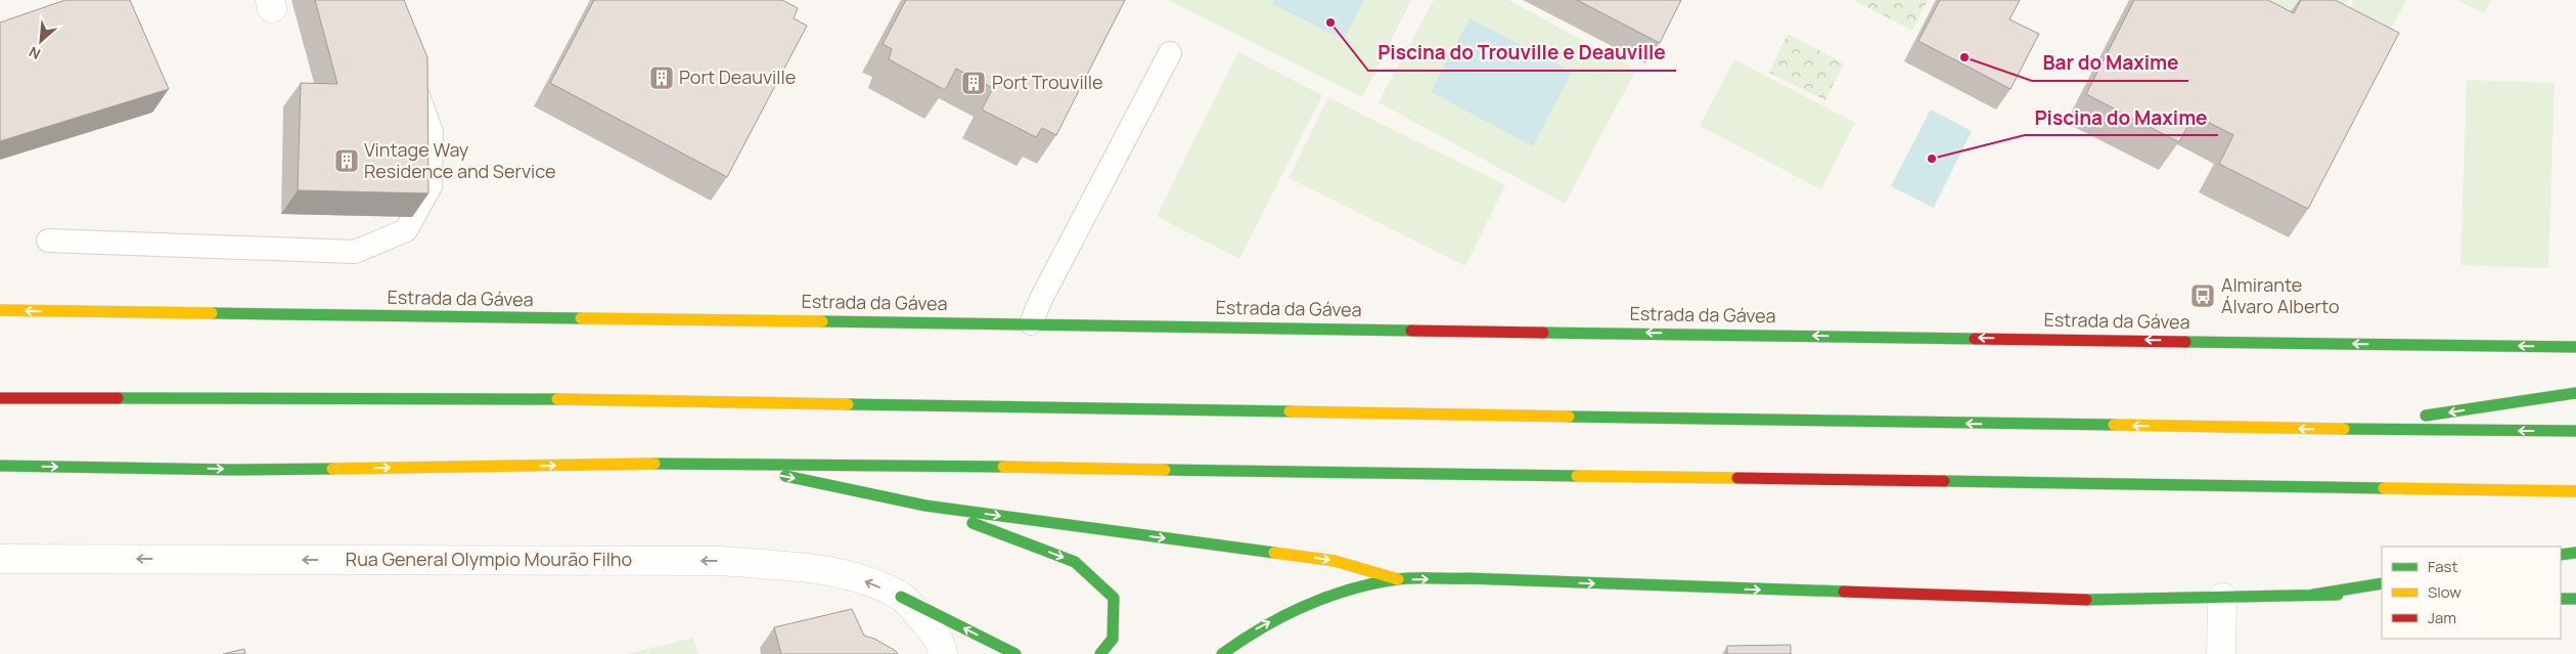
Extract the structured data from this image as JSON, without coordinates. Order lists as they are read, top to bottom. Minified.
{"streets":{"main road":["Estrada da Gávea"],"street":["Rua General Olympio Mourão Filho"]},"one_way":["Rua General Olympio Mourão Filho"],"places":{"other":["Piscina do Trouville e Deauville","Bar do Maxime","Piscina do Maxime"],"building":["Port Deauville","Port Trouville","Vintage Way Residence and Service"],"bus stop":["Almirante Álvaro Alberto"]},"legend":["Fast","Slow","Jam"],"north":"bottom left"}
